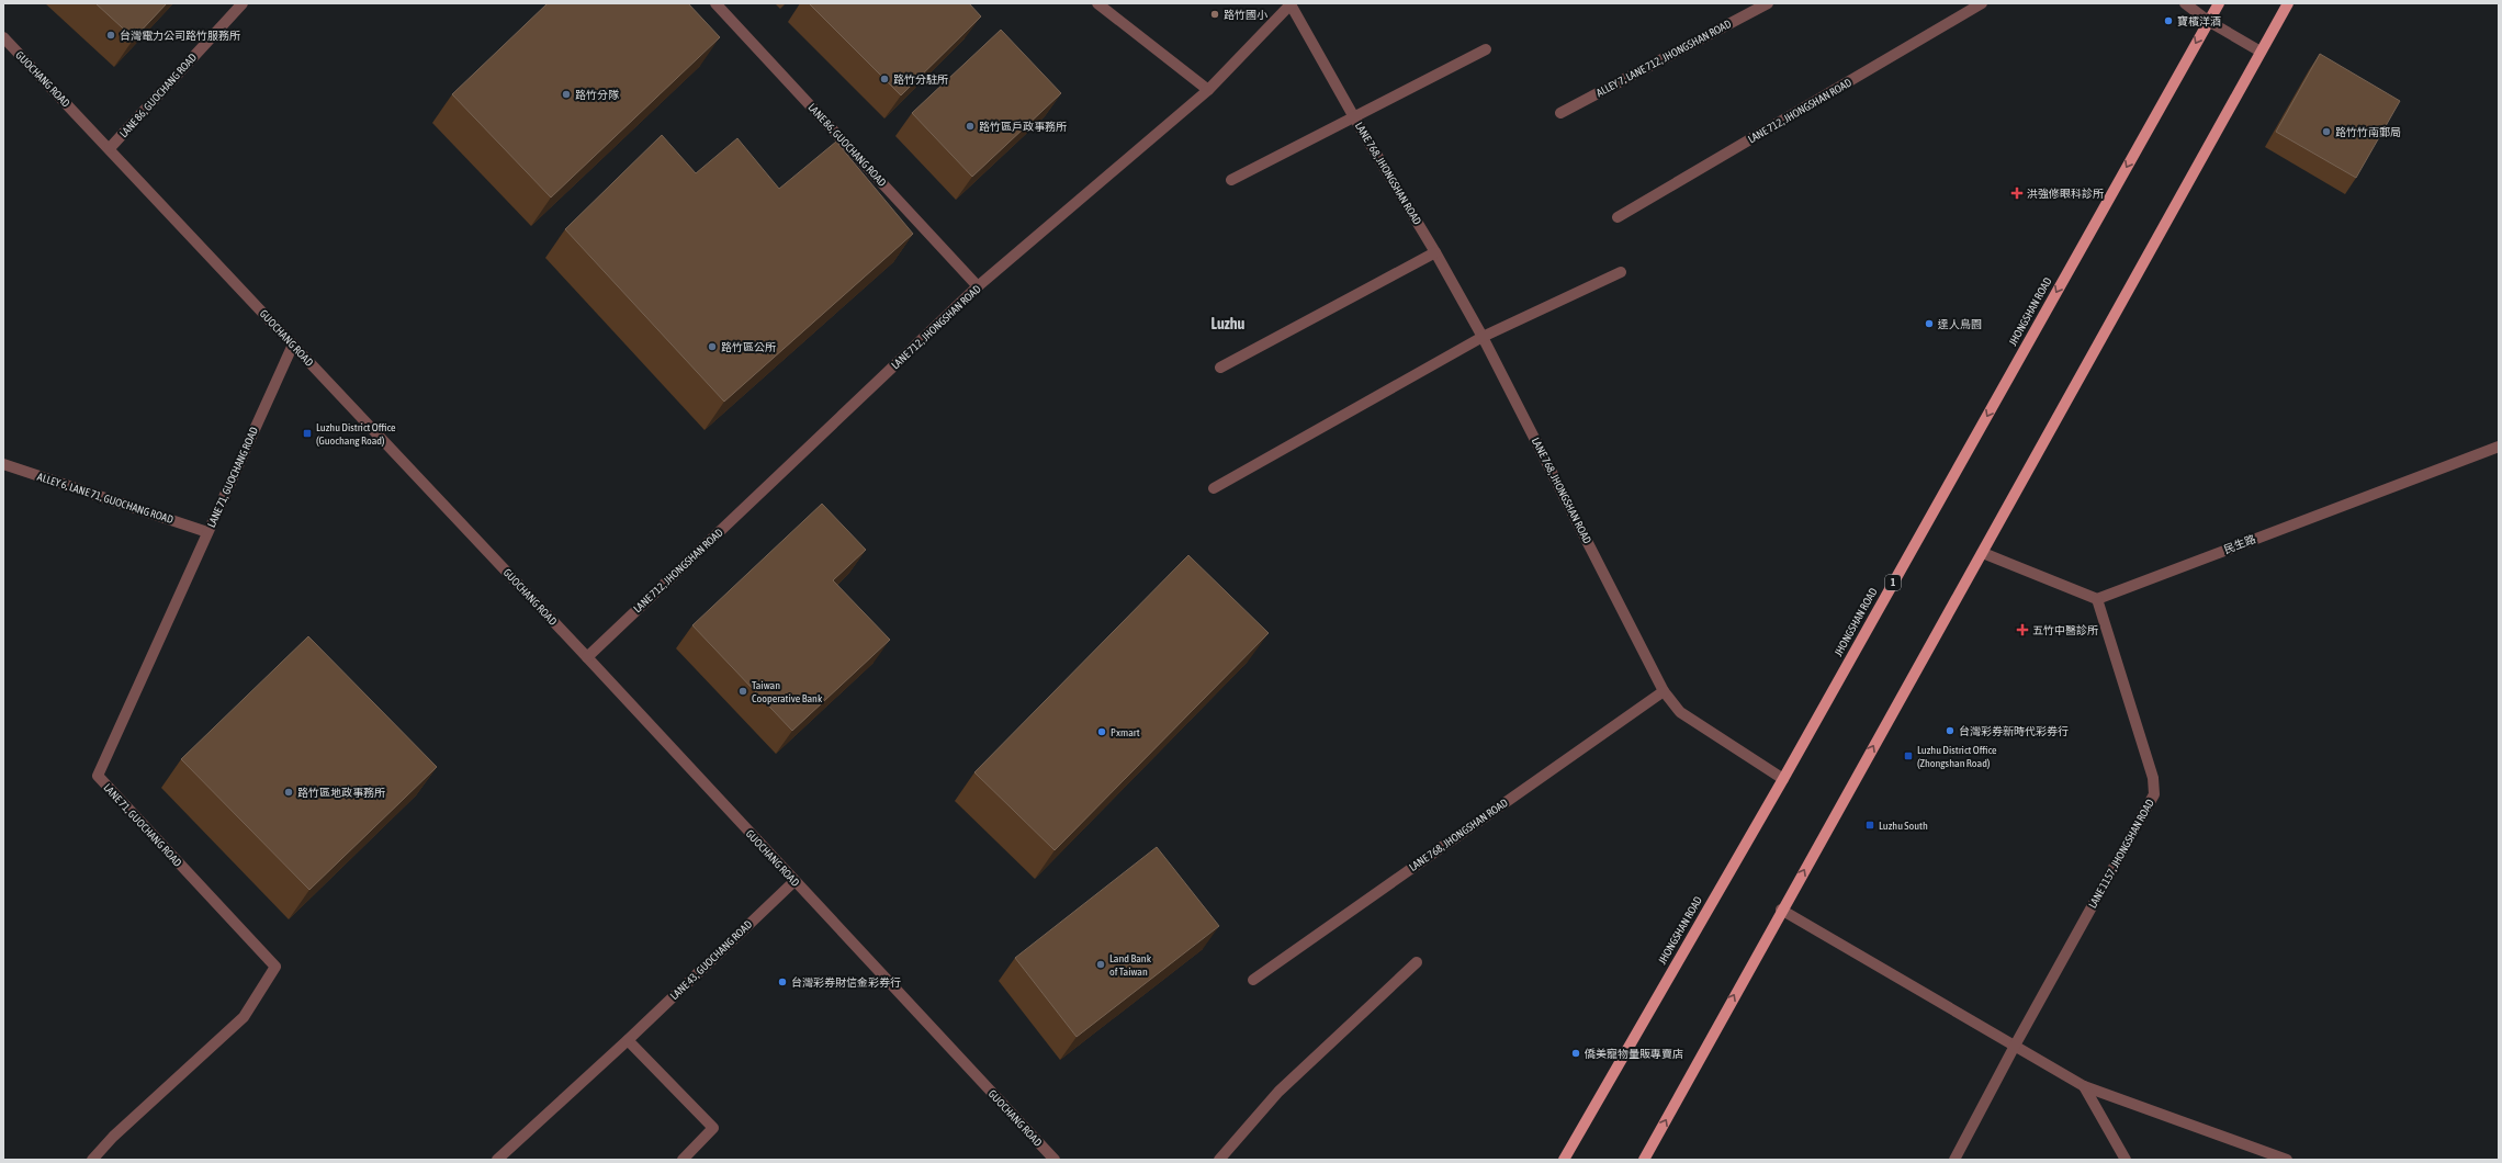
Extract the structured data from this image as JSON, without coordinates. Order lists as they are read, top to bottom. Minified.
{"streets":{"main road":["JHONGSHAN ROAD","1"],"street":["ALLEY 7, LANE 712, JHONGSHAN ROAD","GUOCHANG ROAD","LANE 86, GUOCHANG ROAD","LANE 712, JHONGSHAN ROAD","LANE 768, JHONGSHAN ROAD","LANE 71, GUOCHANG ROAD","ALLEY 6, LANE 71, GUOCHANG ROAD","民生路","LANE 1157, JHONGSHAN ROAD","LANE 43, GUOCHANG ROAD"]},"crossings":[["GUOCHANG ROAD","LANE 86, GUOCHANG ROAD"],["GUOCHANG ROAD","LANE 712, JHONGSHAN ROAD"],["GUOCHANG ROAD","LANE 71, GUOCHANG ROAD"],["GUOCHANG ROAD","LANE 43, GUOCHANG ROAD"],["LANE 86, GUOCHANG ROAD","LANE 712, JHONGSHAN ROAD"],["LANE 712, JHONGSHAN ROAD","LANE 768, JHONGSHAN ROAD"],["LANE 768, JHONGSHAN ROAD","JHONGSHAN ROAD"],["LANE 71, GUOCHANG ROAD","ALLEY 6, LANE 71, GUOCHANG ROAD"],["民生路","LANE 1157, JHONGSHAN ROAD"]],"districts":["Luzhu"],"places":{"other":["路竹國小","寶檳洋酒","台灣電力公司路竹服務所","路竹分駐所","路竹分隊","路竹區戶政事務所","路竹竹南郵局","達人鳥園","路竹區公所","Taiwan Cooperative Bank","台灣彩券新時代彩券行","Pxmart","路竹區地政事務所","Land Bank of Taiwan","台灣彩券財信金彩券行","僑美寵物量販專賣店"],"health":["洪強修眼科診所","五竹中醫診所"],"transit":["Luzhu District Office (Guochang Road)","Luzhu District Office (Zhongshan Road)","Luzhu South"]}}
